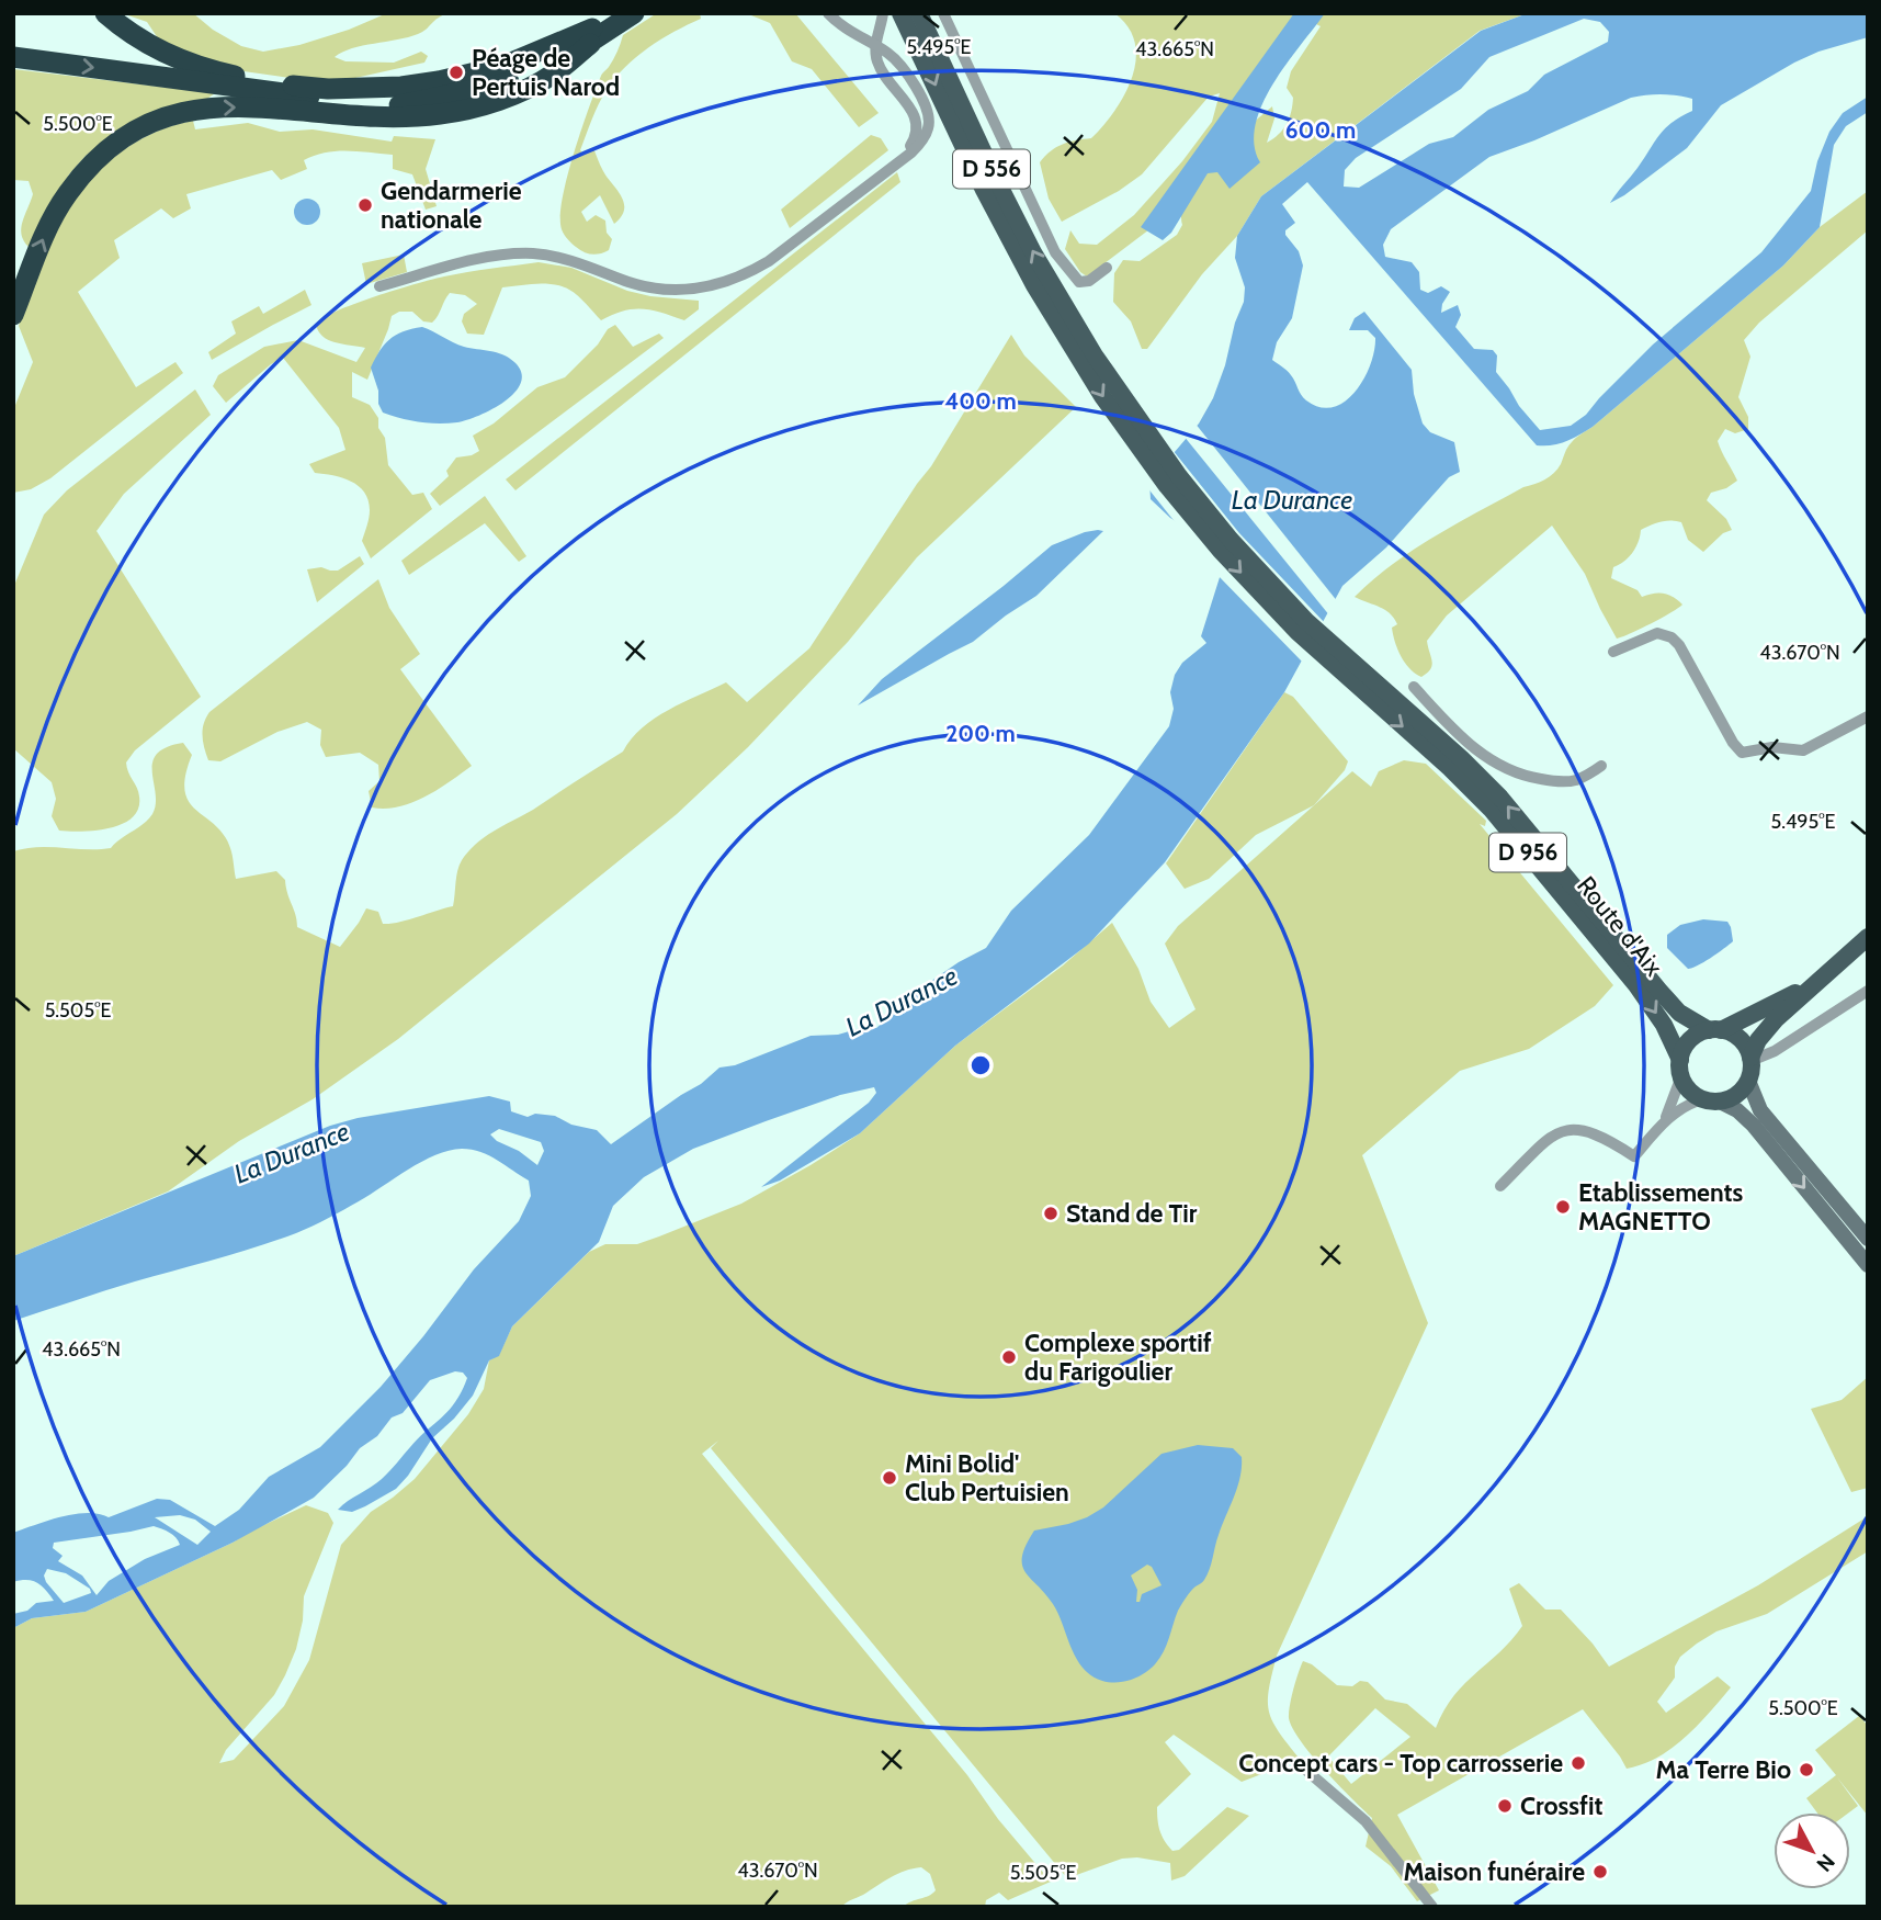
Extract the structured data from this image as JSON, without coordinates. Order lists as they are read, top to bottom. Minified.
{"streets":{"main road":["D 556","D 956","Route d'Aix"]},"crossings":[["D 556","D 956"],["D 956","Route d'Aix"]],"water":["La Durance"],"places":["Péage de Pertuis Narod","Gendarmerie nationale","Etablissements MAGNETTO","Stand de Tir","Complexe sportif du Farigoulier","Mini Bolid' Club Pertuisien","Concept cars - Top carrosserie","Ma Terre Bio","Crossfit","Maison funéraire"],"north":"bottom right","coordinates":["5.495°E","43.665°N","5.500°E","43.670°N","5.505°E"],"rings":["600 m","400 m","200 m"]}
